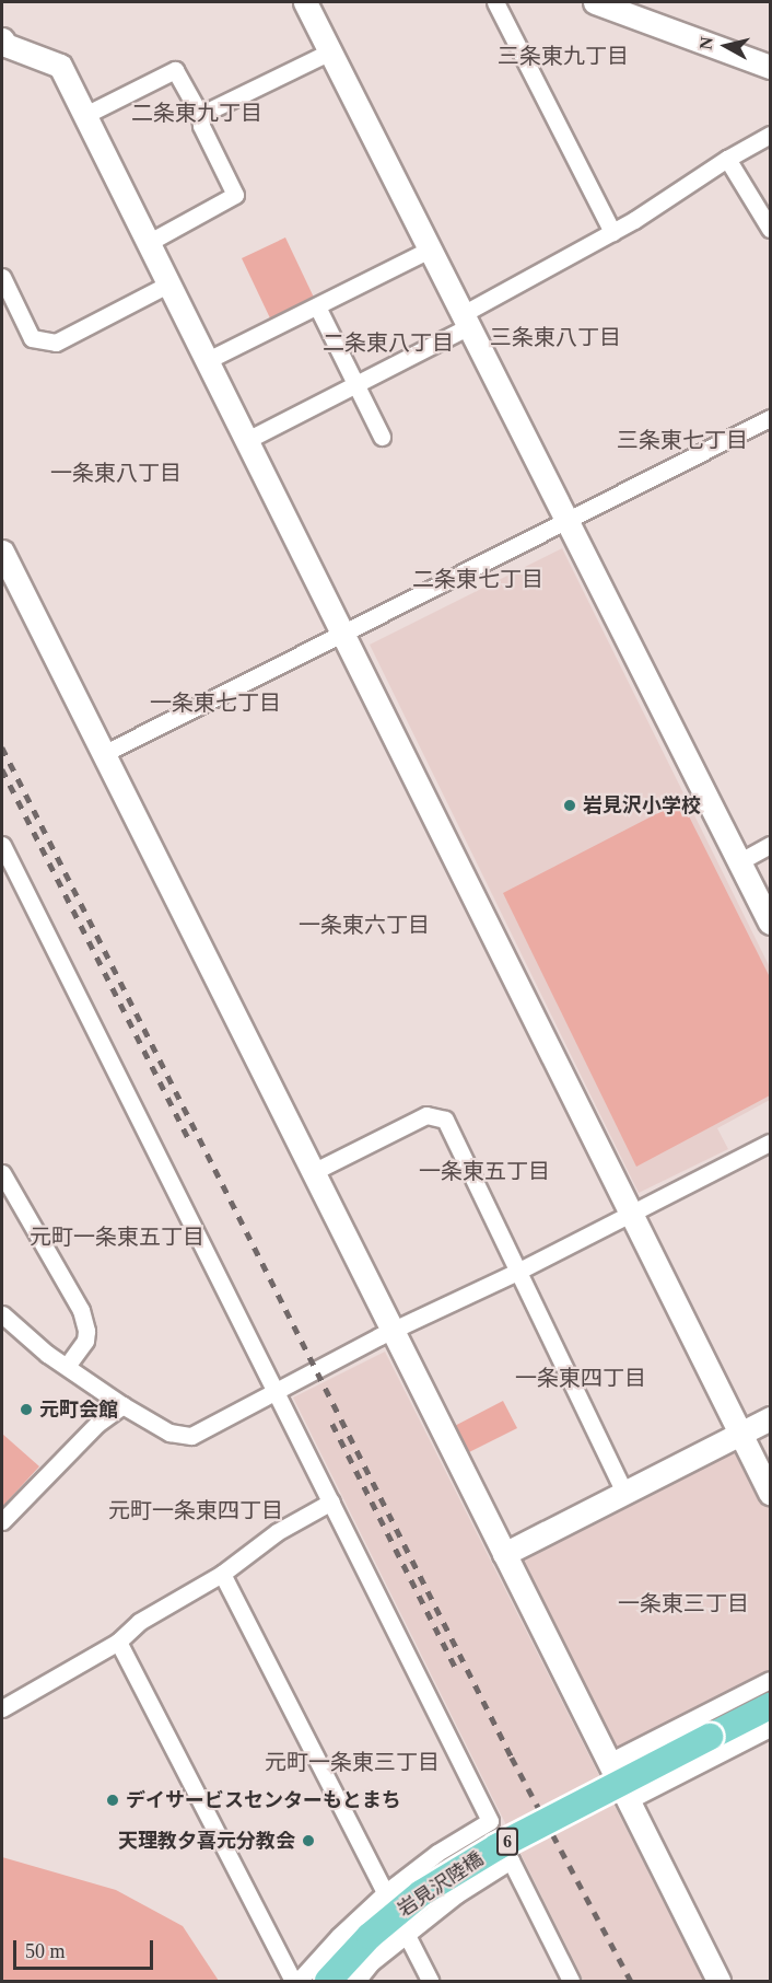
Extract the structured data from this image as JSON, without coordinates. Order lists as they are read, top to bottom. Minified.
{"streets":{"main road":["6","岩見沢陸橋"]},"districts":["三条東九丁目","二条東九丁目","三条東八丁目","二条東八丁目","三条東七丁目","一条東八丁目","二条東七丁目","一条東七丁目","一条東六丁目","一条東五丁目","元町一条東五丁目","一条東四丁目","元町一条東四丁目","一条東三丁目","元町一条東三丁目"],"places":["岩見沢小学校","元町会館","デイサービスセンターもとまち","天理教夕喜元分教会"],"scale_bar":"50 m","north":"left"}
